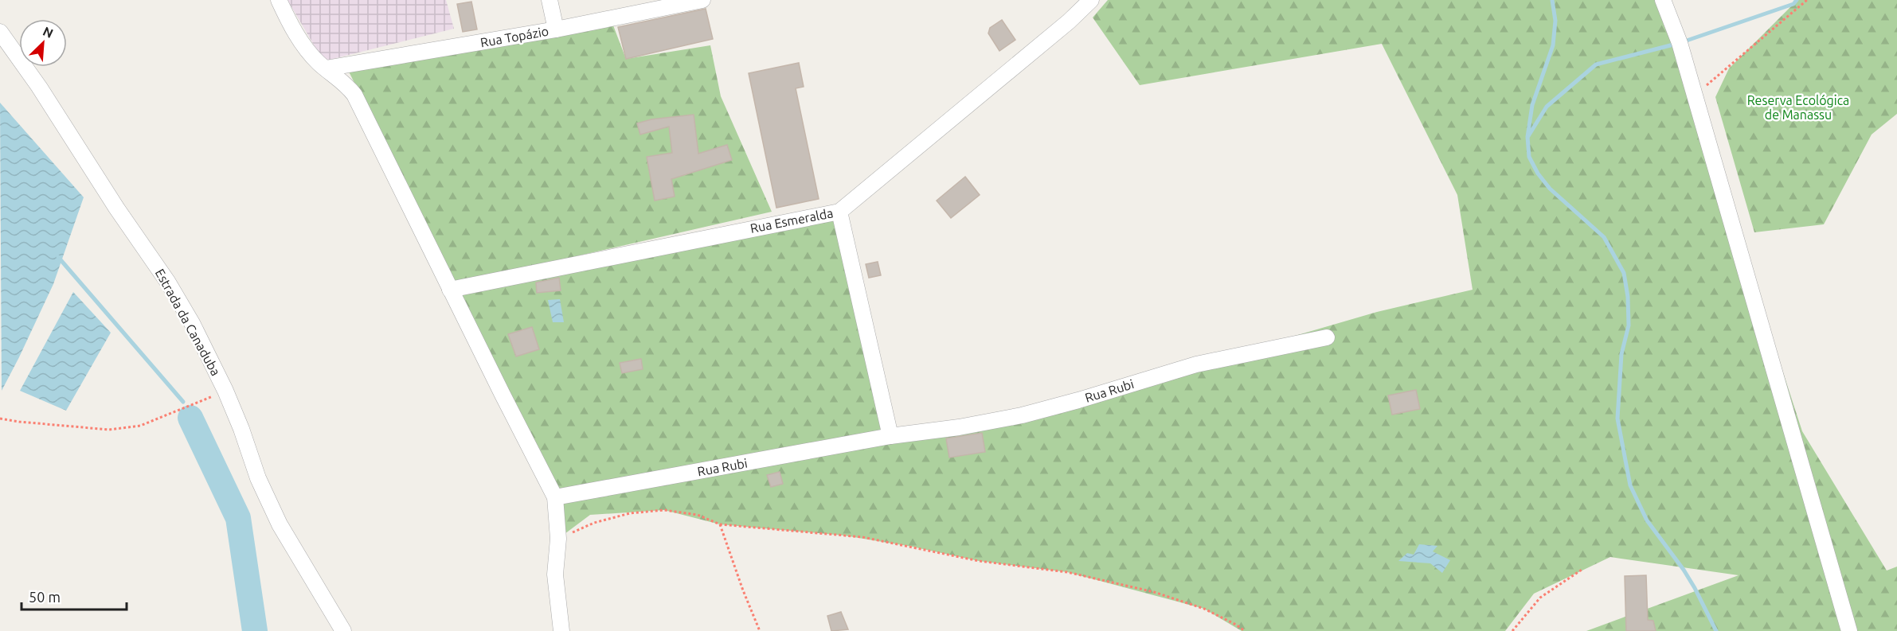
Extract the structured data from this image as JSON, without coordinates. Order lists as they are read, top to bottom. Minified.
{"streets":{"street":["Rua Topázio","Rua Esmeralda","Estrada da Canaduba","Rua Rubi"]},"parks":["Reserva Ecológica de Manassu"],"scale_bar":"50 m","north":"top right"}
